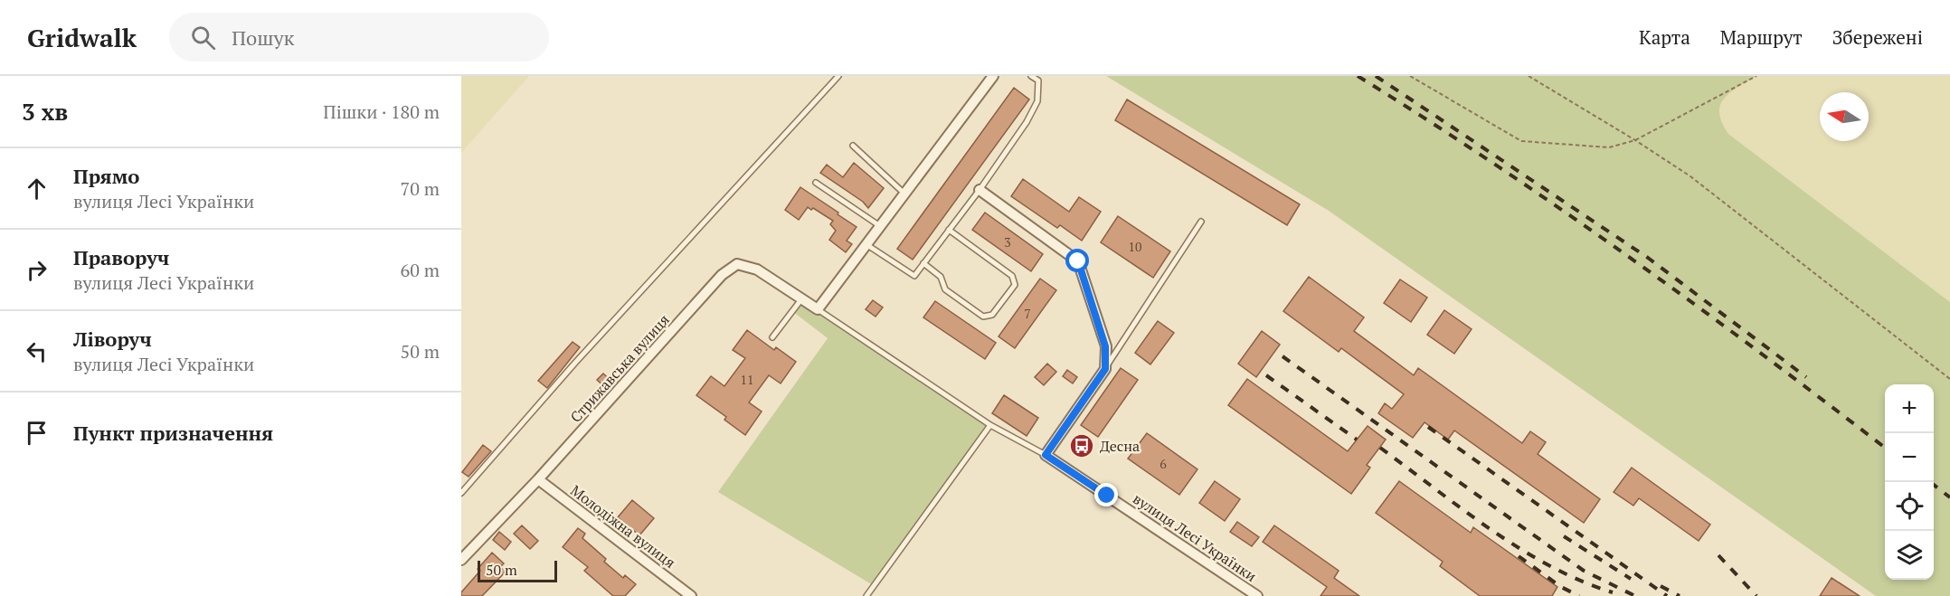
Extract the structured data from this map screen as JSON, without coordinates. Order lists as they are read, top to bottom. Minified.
{"streets":{"street":["Стрижавська вулиця","Молодіжна вулиця","вулиця Лесі Українки"]},"crossings":[["Стрижавська вулиця","Молодіжна вулиця"]],"places":{"bus stop":["Десна"]},"house_numbers":["3","10","7","11","6"],"scale_bar":"50 m","north":"left","page":{"header":"Gridwalk","search":"Пошук","nav":["Карта","Маршрут","Збережені"],"heading":["3 хв","Пішки · 180 m"],"list":[["Прямо","вулиця Лесі Українки","70 m"],["Праворуч","вулиця Лесі Українки","60 m"],["Ліворуч","вулиця Лесі Українки","50 m"],"Пункт призначення"],"map_buttons":["+","−"],"scale":"50 m"}}
